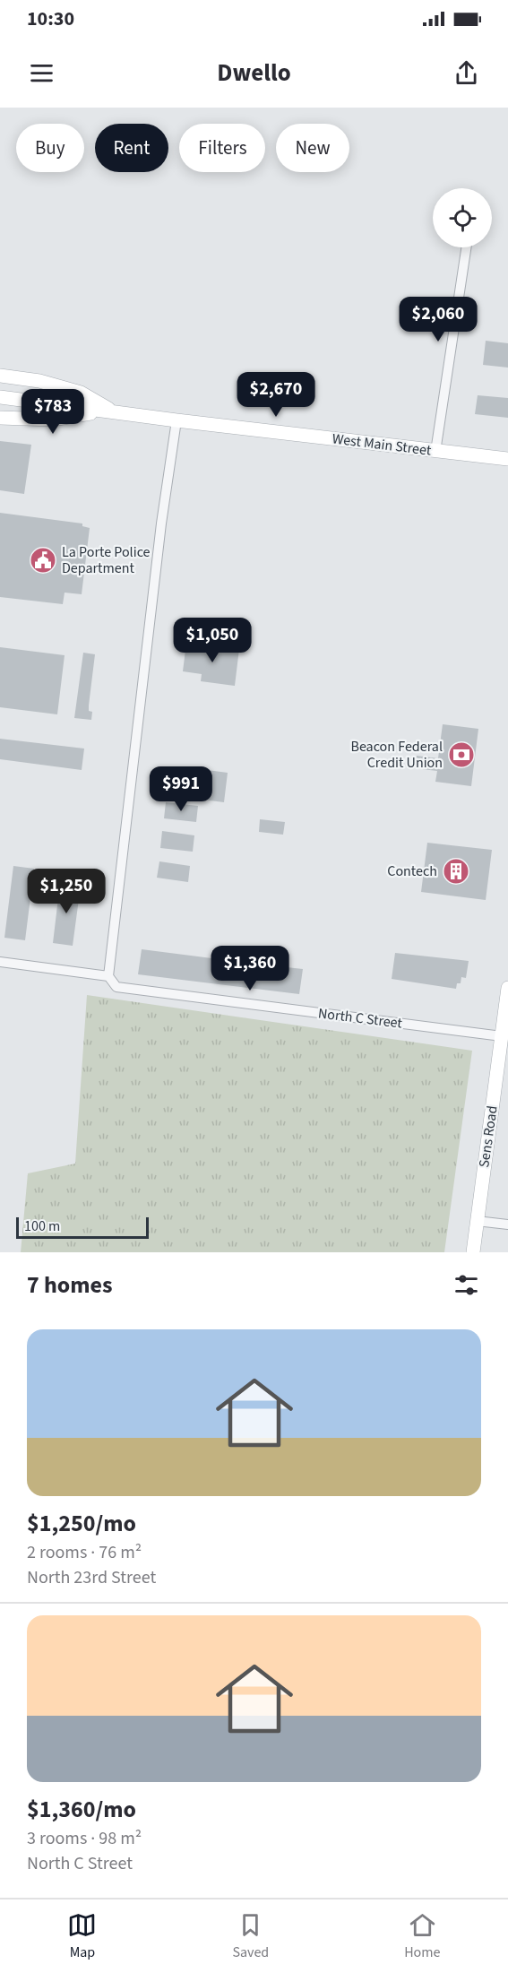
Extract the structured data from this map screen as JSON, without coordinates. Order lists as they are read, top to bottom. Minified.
{"streets":{"main road":["West Main Street","Sens Road"],"street":["North C Street"]},"crossings":[["North C Street","Sens Road"]],"places":{"public building":["La Porte Police Department"],"bank":["Beacon Federal Credit Union"],"building":["Contech"]},"scale_bar":"100 m","page":{"status":"10:30","header":"Dwello","chip":["Buy","Rent","Filters","New"],"price":["$2,060","$2,670","$783","$1,050","$991","$1,250","$1,360"],"scale":"100 m","heading":"7 homes","list":[{"name":"$1,250/mo","note":"2 rooms · 76 m² · North 23rd Street"},{"name":"$1,360/mo","note":"3 rooms · 98 m² · North C Street"}],"tabs":["Map","Saved","Home"]}}
